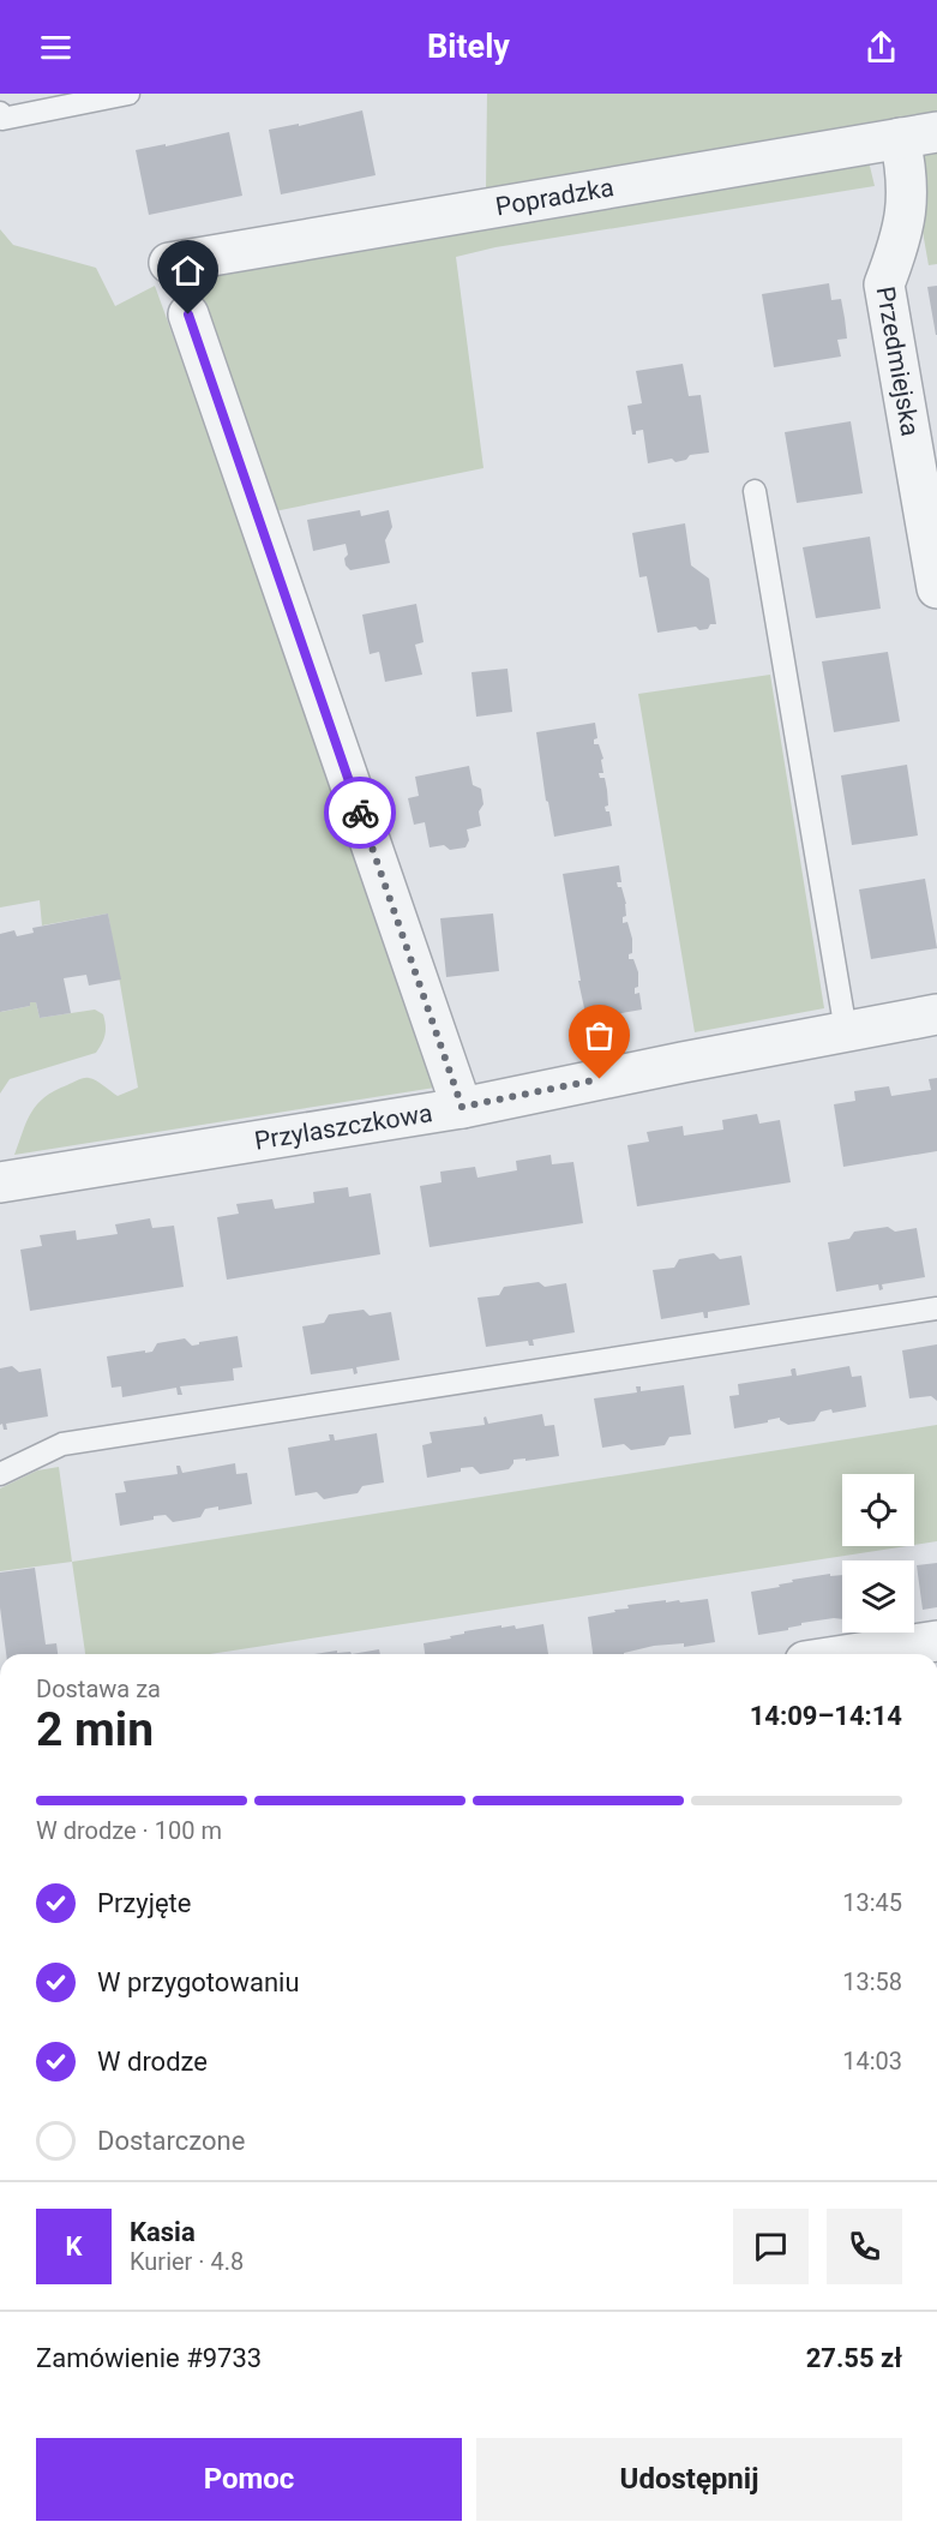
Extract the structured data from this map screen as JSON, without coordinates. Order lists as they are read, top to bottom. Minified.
{"streets":{"street":["Popradzka","Przedmiejska","Przylaszczkowa"]},"crossings":[["Popradzka","Przedmiejska"]],"page":{"header":"Bitely","heading":["2 min","Dostawa za","14:09–14:14"],"panel":["Kasia","Kurier · 4.8","Zamówienie #9733","27.55 zł"],"bar":"W drodze · 100 m","list":[["Przyjęte","13:45"],["W przygotowaniu","13:58"],["W drodze","14:03"],"Dostarczone"],"round":"K","buttons":["Pomoc","Udostępnij"]}}
